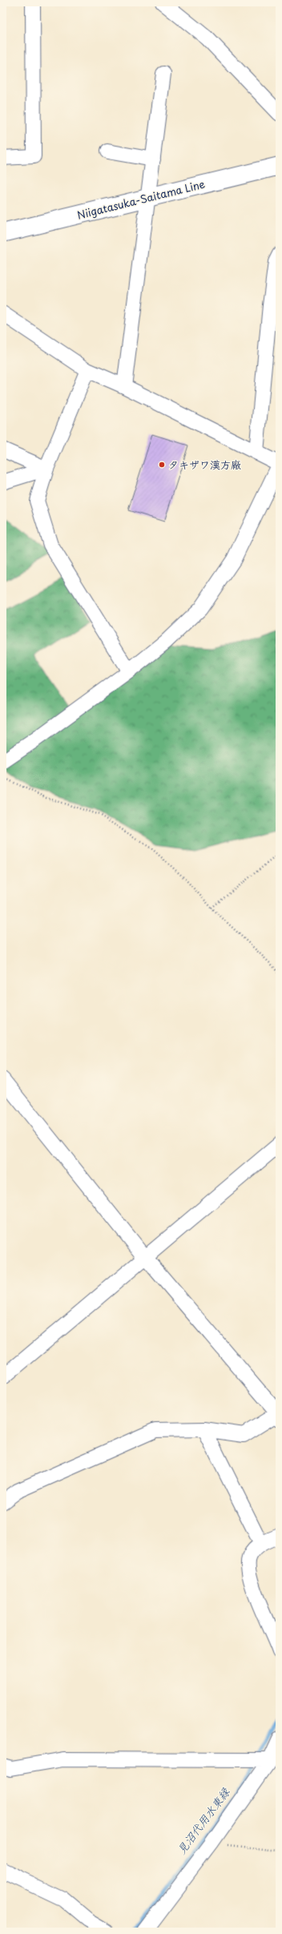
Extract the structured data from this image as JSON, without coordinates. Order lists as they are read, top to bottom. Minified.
{"streets":{"main road":["Niigatasuka-Saitama Line"]},"water":["見沼代用水東縁"],"places":["タキザワ漢方廠"]}
